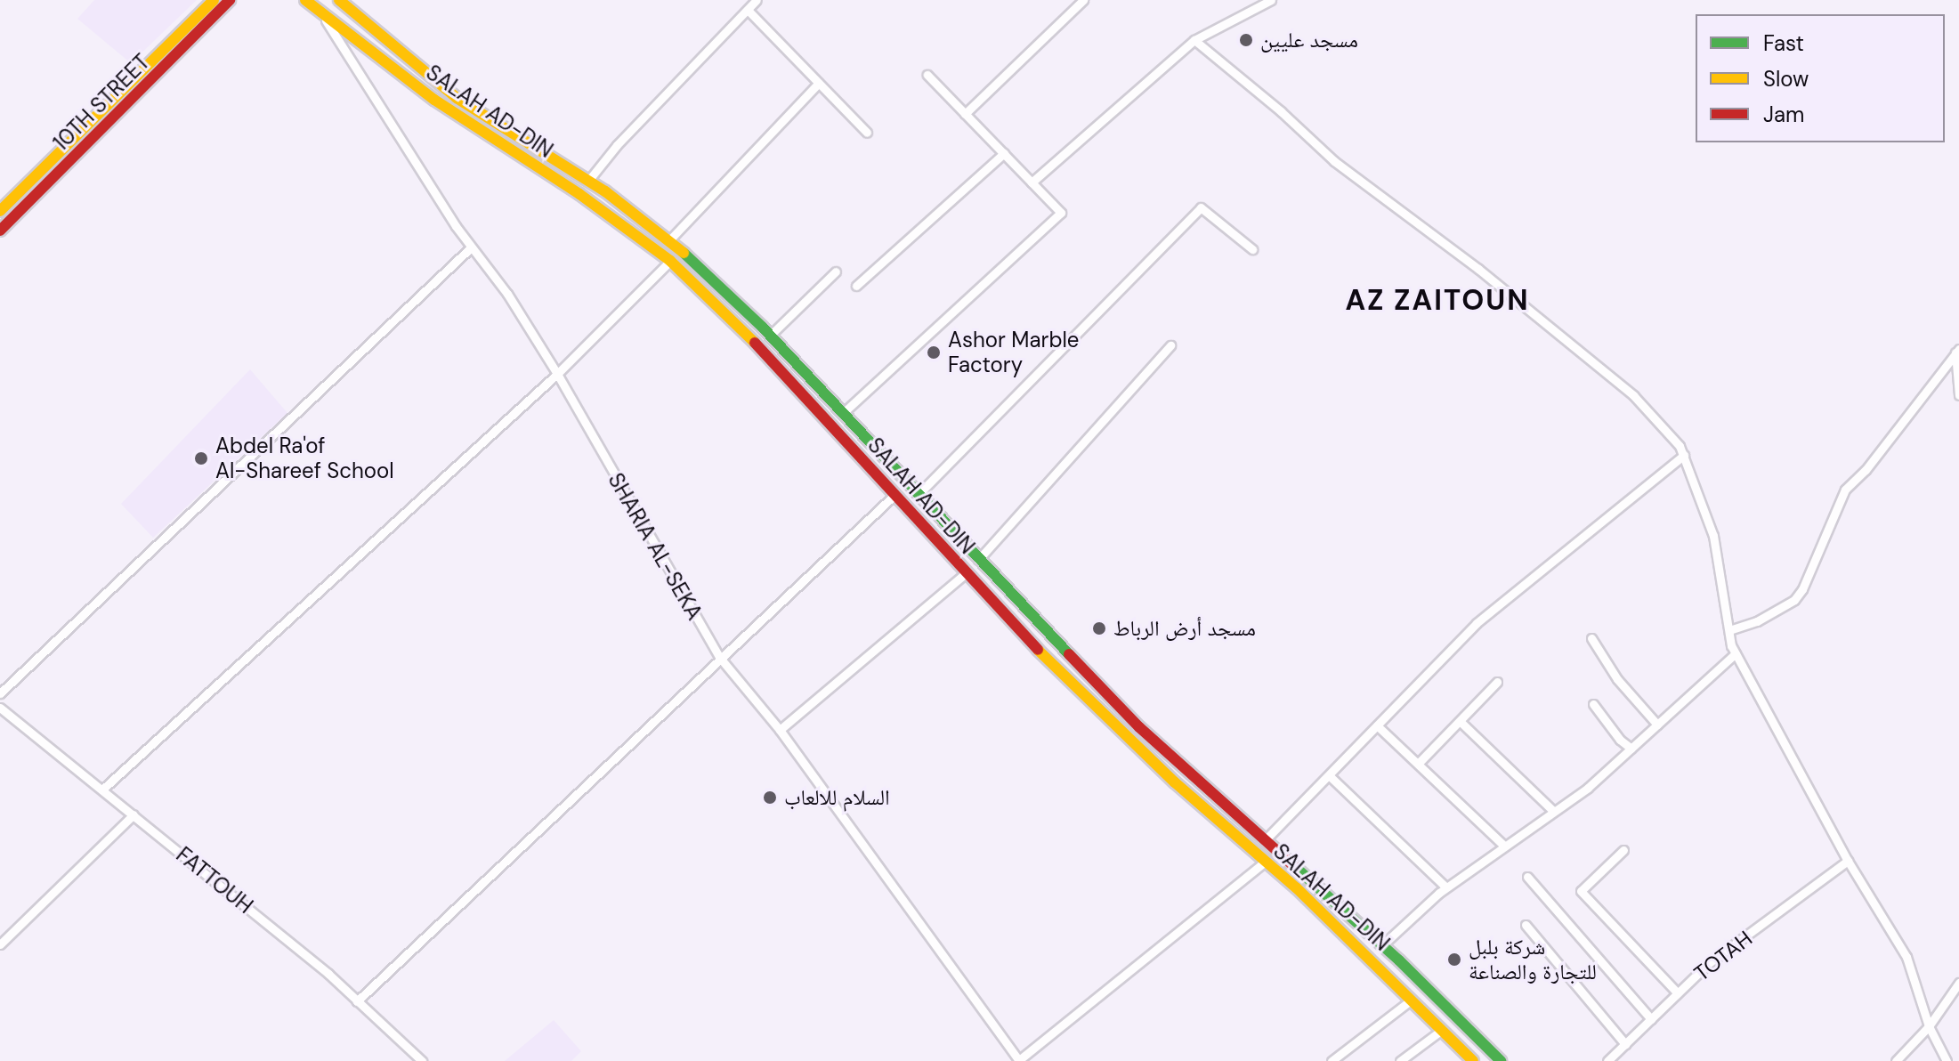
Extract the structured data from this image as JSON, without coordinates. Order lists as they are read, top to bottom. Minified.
{"streets":{"main road":["10TH STREET","SALAH AD-DIN"],"street":["SHARIA AL-SEKA","FATTOUH","TOTAH"]},"crossings":[["SALAH AD-DIN","SHARIA AL-SEKA"]],"districts":["AZ ZAITOUN"],"places":["مسجد عليين","Ashor Marble Factory","Abdel Ra'of Al-Shareef School","مسجد أرض الرباط","السلام للالعاب","شركة بلبل للتجارة والصناعة"],"legend":["Fast","Slow","Jam"]}
